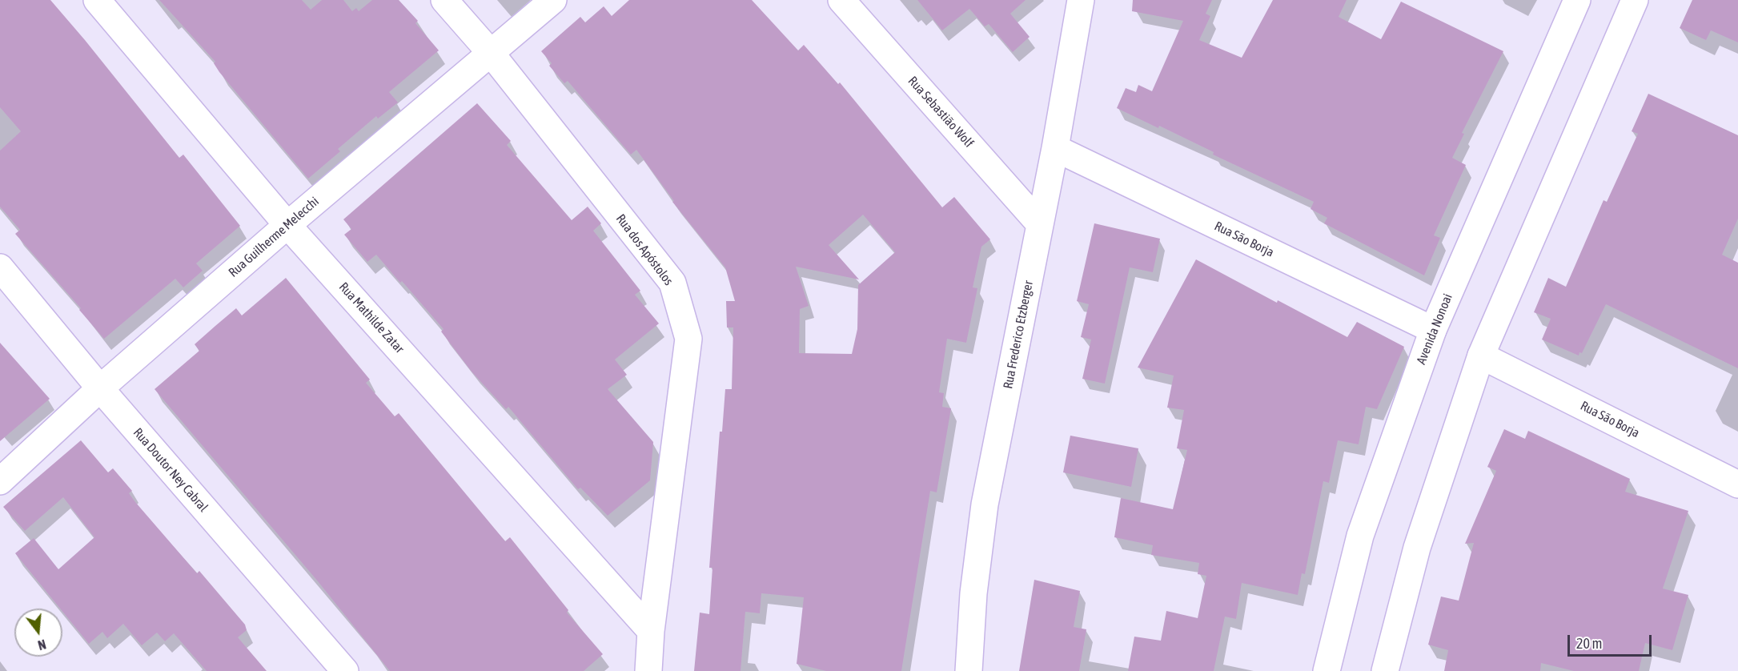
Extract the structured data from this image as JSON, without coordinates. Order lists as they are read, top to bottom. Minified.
{"streets":{"street":["Rua Sebastião Wolf","Rua Guilherme Melecchi","Rua São Borja","Rua dos Apóstolos","Rua Mathilde Zatar","Avenida Nonoai","Rua Frederico Etzberger","Rua Doutor Ney Cabral"]},"crossings":[["Rua Sebastião Wolf","Rua Frederico Etzberger"],["Rua Guilherme Melecchi","Rua dos Apóstolos"],["Rua Guilherme Melecchi","Rua Mathilde Zatar"],["Rua Guilherme Melecchi","Rua Doutor Ney Cabral"],["Rua São Borja","Avenida Nonoai"],["Rua São Borja","Rua Frederico Etzberger"],["Rua dos Apóstolos","Rua Mathilde Zatar"]],"scale_bar":"20 m","north":"bottom"}
